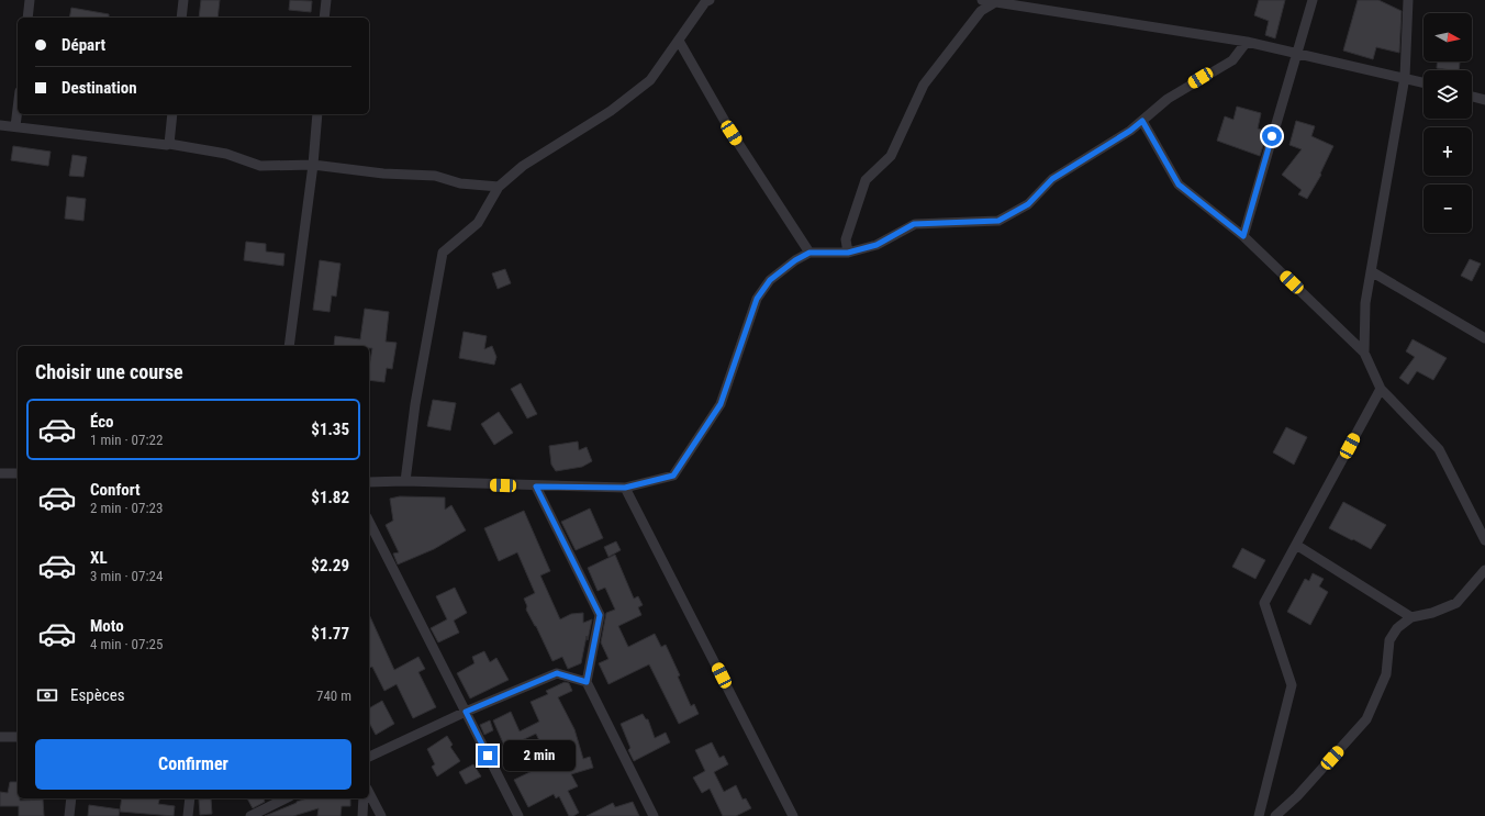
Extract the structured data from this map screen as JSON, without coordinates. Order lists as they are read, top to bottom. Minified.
{"north":"right","page":{"map_buttons":["+","−"],"banner":["Départ","Destination"],"heading":"Choisir une course","list":[{"name":"Éco","note":"1 min · 07:22","value":"$1.35"},{"name":"Confort","note":"2 min · 07:23","value":"$1.82"},{"name":"XL","note":"3 min · 07:24","value":"$2.29"},{"name":"Moto","note":"4 min · 07:25","value":"$1.77"}],"pay":["Espèces","740 m"],"buttons":"Confirmer","bubble":"2 min"}}
